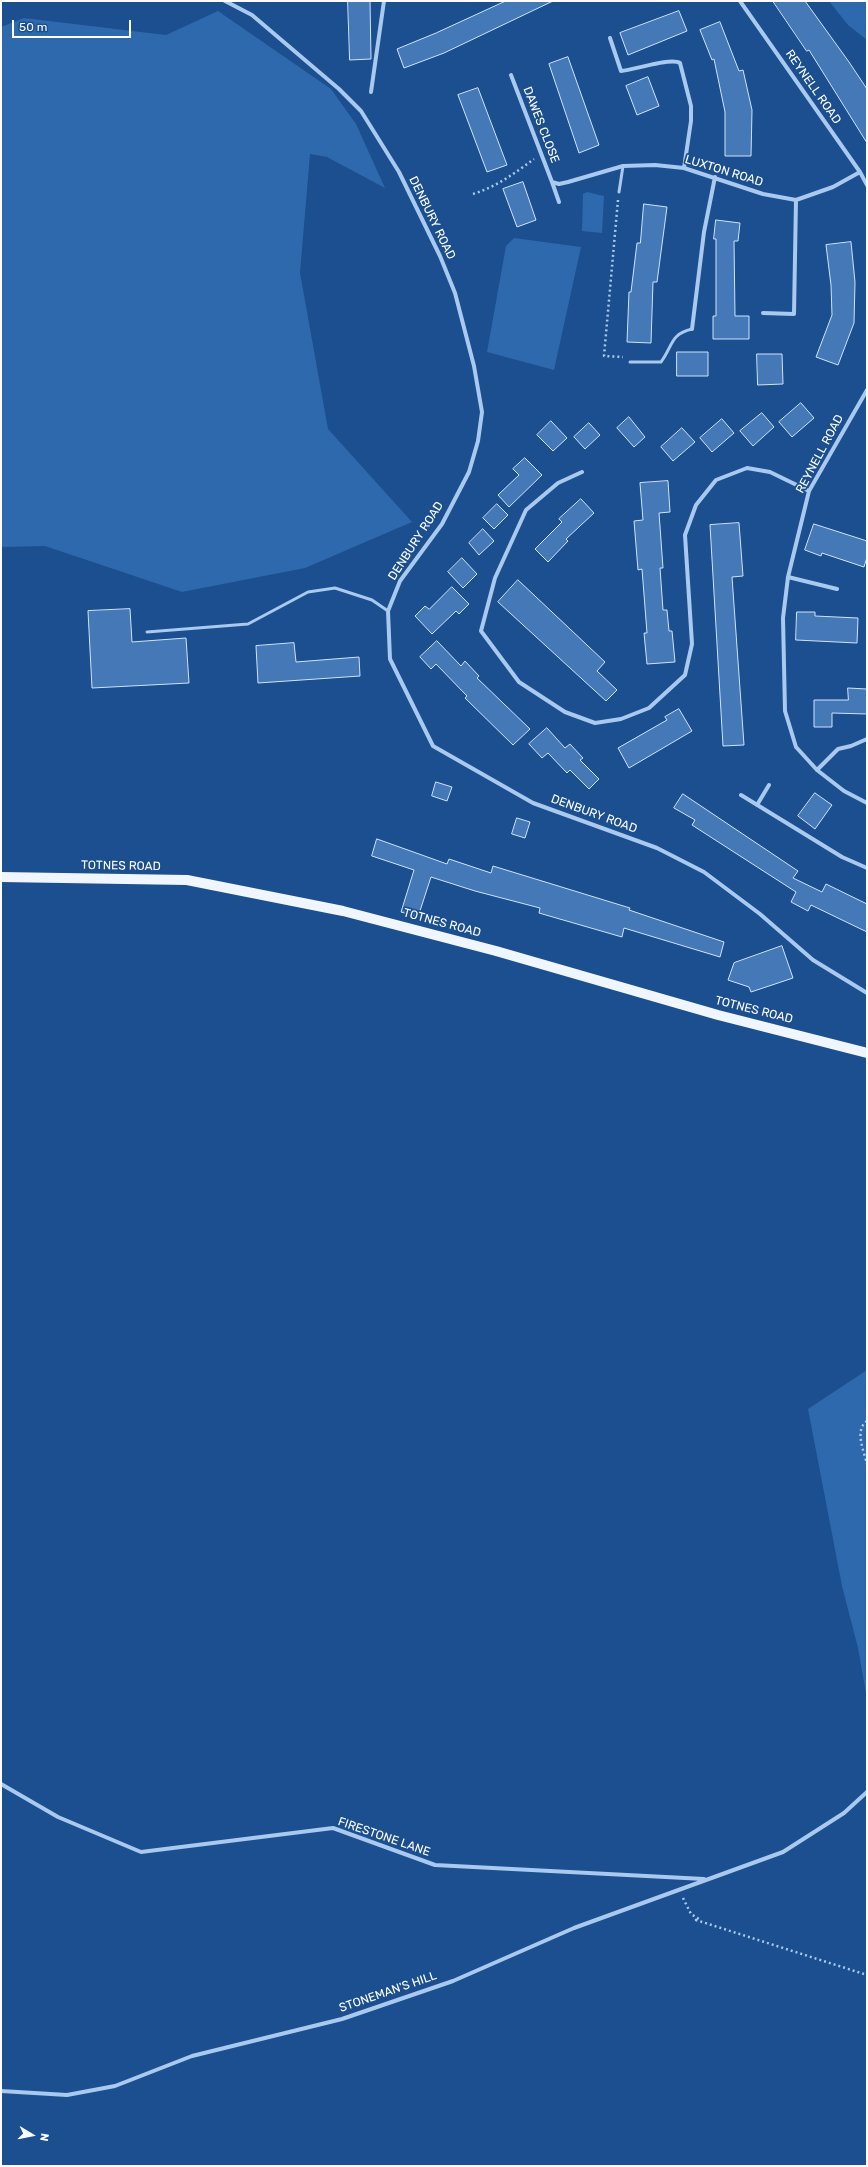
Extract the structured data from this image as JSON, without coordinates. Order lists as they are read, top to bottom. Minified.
{"streets":{"main road":["TOTNES ROAD"],"street":["REYNELL ROAD","DAWES CLOSE","LUXTON ROAD","DENBURY ROAD","FIRESTONE LANE","STONEMAN'S HILL"]},"crossings":[["REYNELL ROAD","LUXTON ROAD"],["DAWES CLOSE","LUXTON ROAD"],["FIRESTONE LANE","STONEMAN'S HILL"]],"scale_bar":"50 m","north":"right"}
